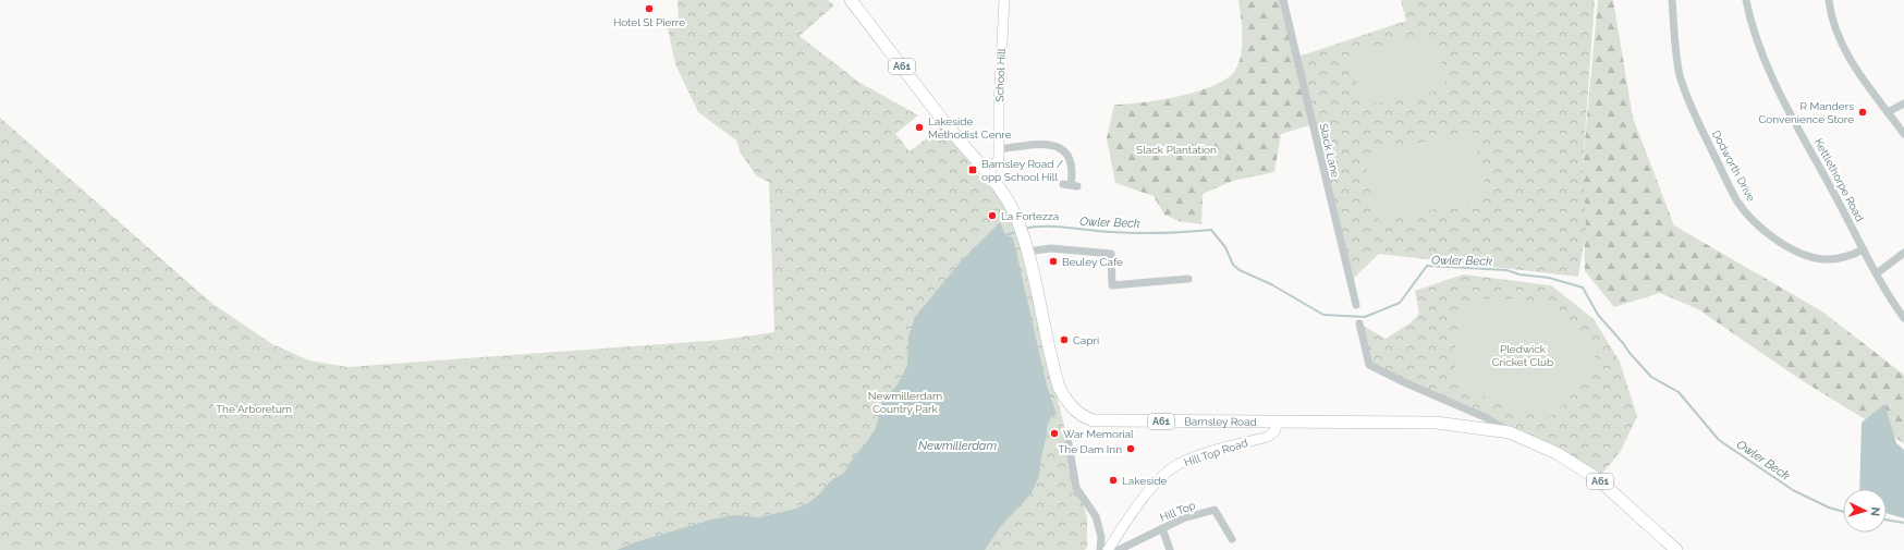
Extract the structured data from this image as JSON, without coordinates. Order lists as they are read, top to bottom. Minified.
{"streets":{"main road":["A61","Barnsley Road"],"street":["School Hill","Slack Lane","Dodworth Drive","Kettlethorpe Road","Hill Top Road","Hill Top"]},"crossings":[["School Hill","Barnsley Road"],["Dodworth Drive","Kettlethorpe Road"],["Barnsley Road","Hill Top Road"]],"water":["Owler Beck","Newmillerdam"],"parks":["Slack Plantation","Pledwick Cricket Club","Newmillerdam Country Park","The Arboretum"],"places":{"other":["Hotel St Pierre","R Manders Convenience Store","Lakeside Methodist Cenre","La Fortezza","Beuley Cafe","Capri","War Memorial","The Dam Inn","Lakeside"],"transit":["Barnsley Road / opp School Hill"]},"north":"right"}
